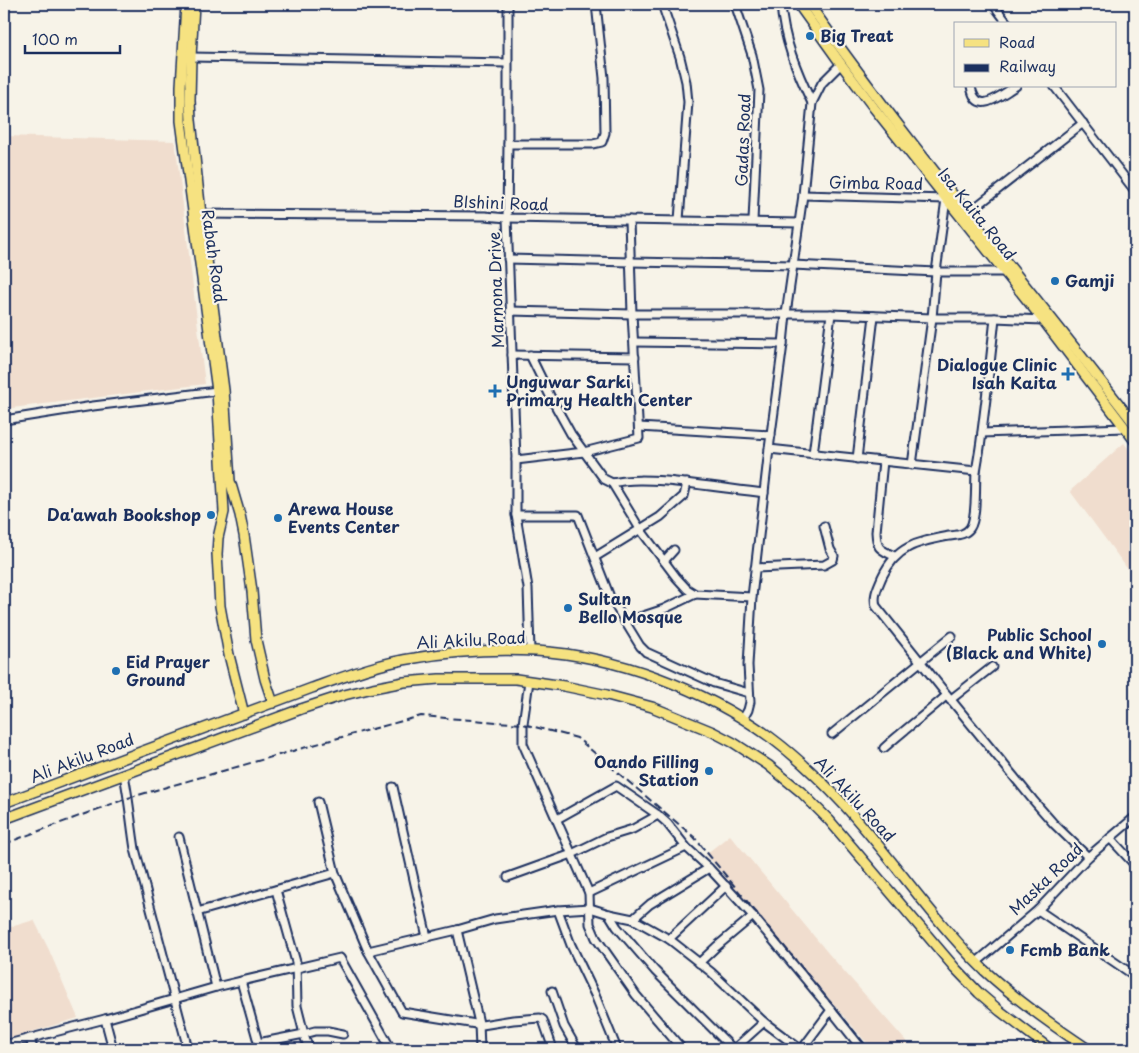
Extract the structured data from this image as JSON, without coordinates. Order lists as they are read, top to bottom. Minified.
{"streets":{"main road":["Isa Kaita Road","Rabah Road","Ali Akilu Road"],"street":["Gadas Road","Gimba Road","BIshini Road","Marnona Drive","Maska Road"]},"crossings":[["Gadas Road","BIshini Road"],["Gimba Road","Isa Kaita Road"],["BIshini Road","Rabah Road"],["BIshini Road","Marnona Drive"],["Rabah Road","Ali Akilu Road"],["Marnona Drive","Ali Akilu Road"],["Ali Akilu Road","Maska Road"]],"places":{"other":["Big Treat","Gamji","Da'awah Bookshop","Arewa House Events Center","Sultan Bello Mosque","Public School (Black and White)","Eid Prayer Ground","Oando Filling Station","Fcmb Bank"],"health":["Dialogue Clinic Isah Kaita","Unguwar Sarki Primary Health Center"]},"legend":["Road","Railway"],"scale_bar":"100 m"}
